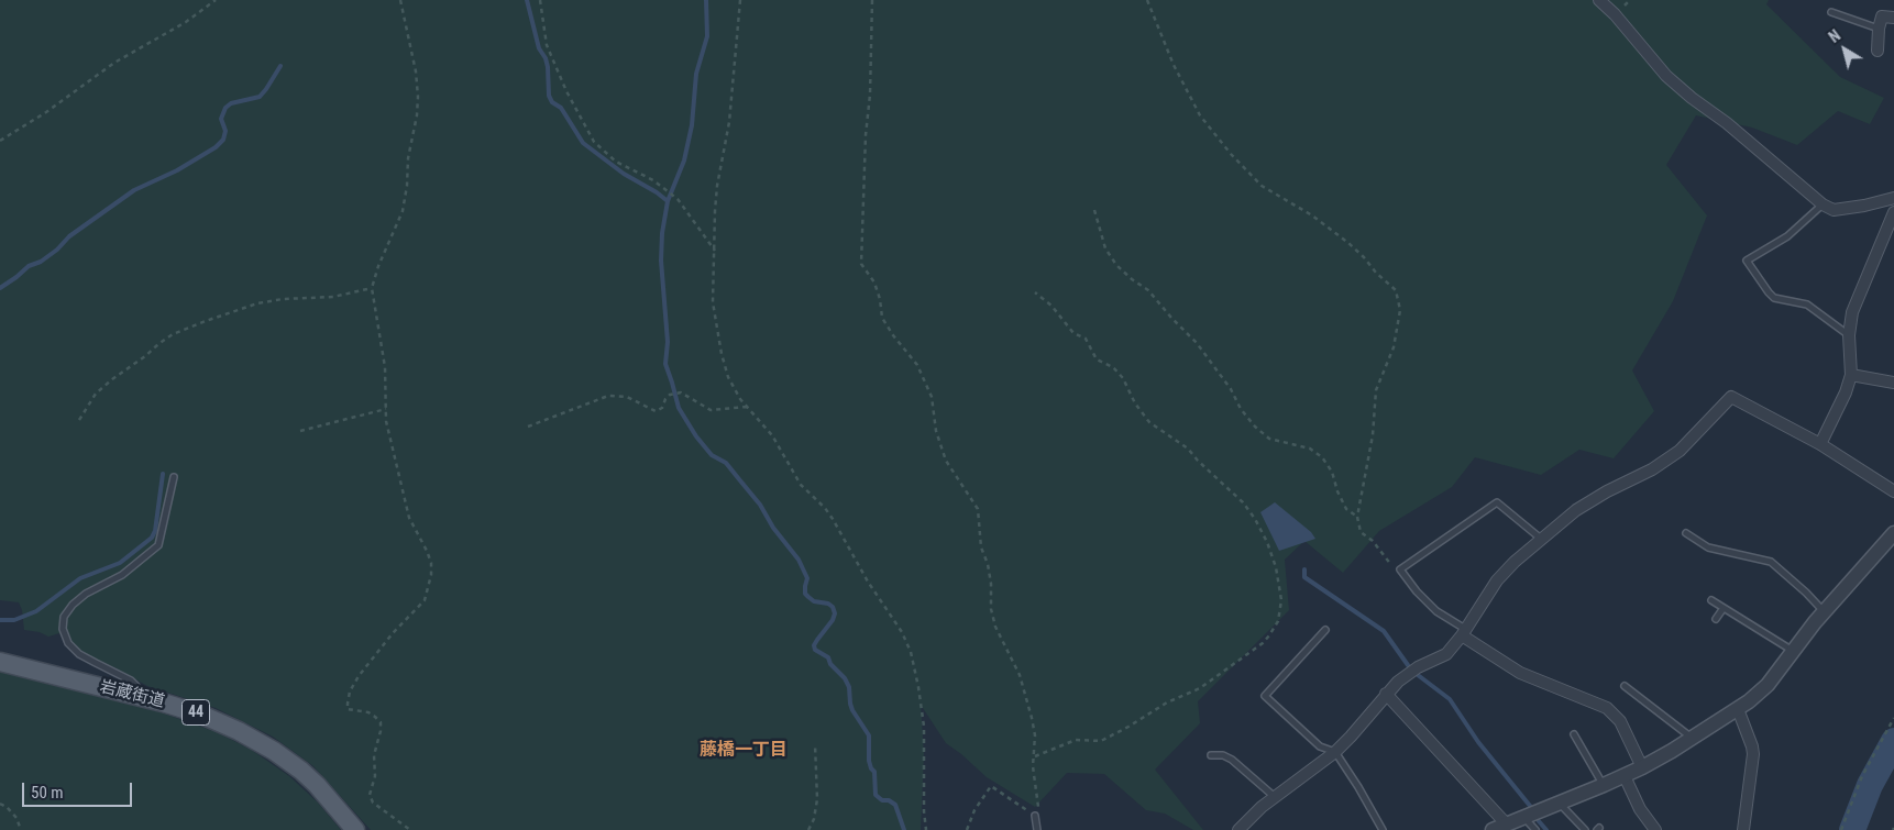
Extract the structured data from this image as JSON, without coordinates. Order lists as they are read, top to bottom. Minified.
{"streets":{"main road":["岩蔵街道","44"]},"districts":["藤橋一丁目"],"scale_bar":"50 m","north":"top left"}
